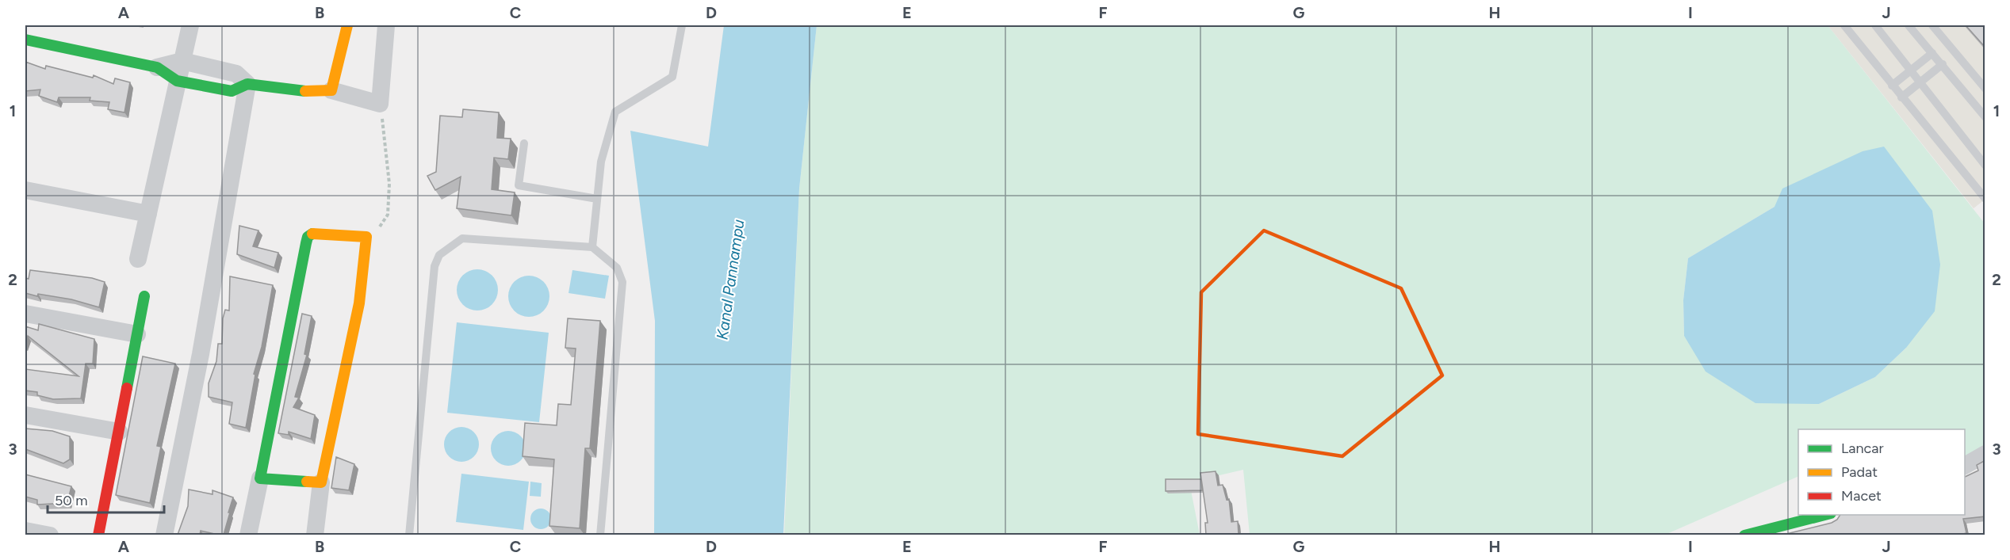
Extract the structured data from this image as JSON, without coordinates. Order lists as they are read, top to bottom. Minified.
{"water":["Kanal Pannampu"],"legend":["Lancar","Padat","Macet"],"scale_bar":"50 m","grid":{"columns":["A","B","C","D","E","F","G","H","I","J"],"rows":["1","2","3"]}}
